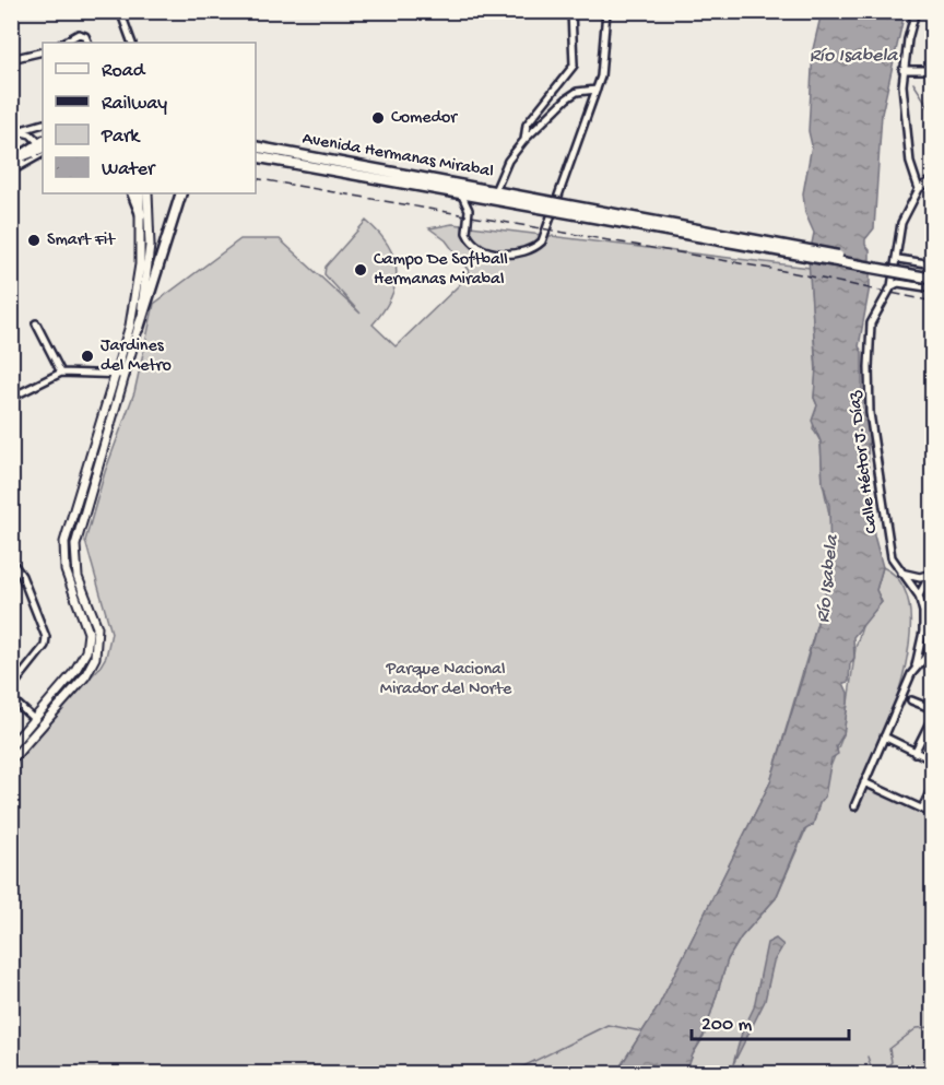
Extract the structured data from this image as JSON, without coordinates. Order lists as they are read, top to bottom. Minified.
{"streets":{"main road":["Avenida Hermanas Mirabal"],"street":["Calle Héctor J. Díaz"]},"water":["Río Isabela"],"parks":["Parque Nacional Mirador del Norte"],"places":["Comedor","Smart Fit","Campo De Softball Hermanas Mirabal","Jardines del Metro"],"legend":["Road","Railway","Park","Water"],"scale_bar":"200 m"}
